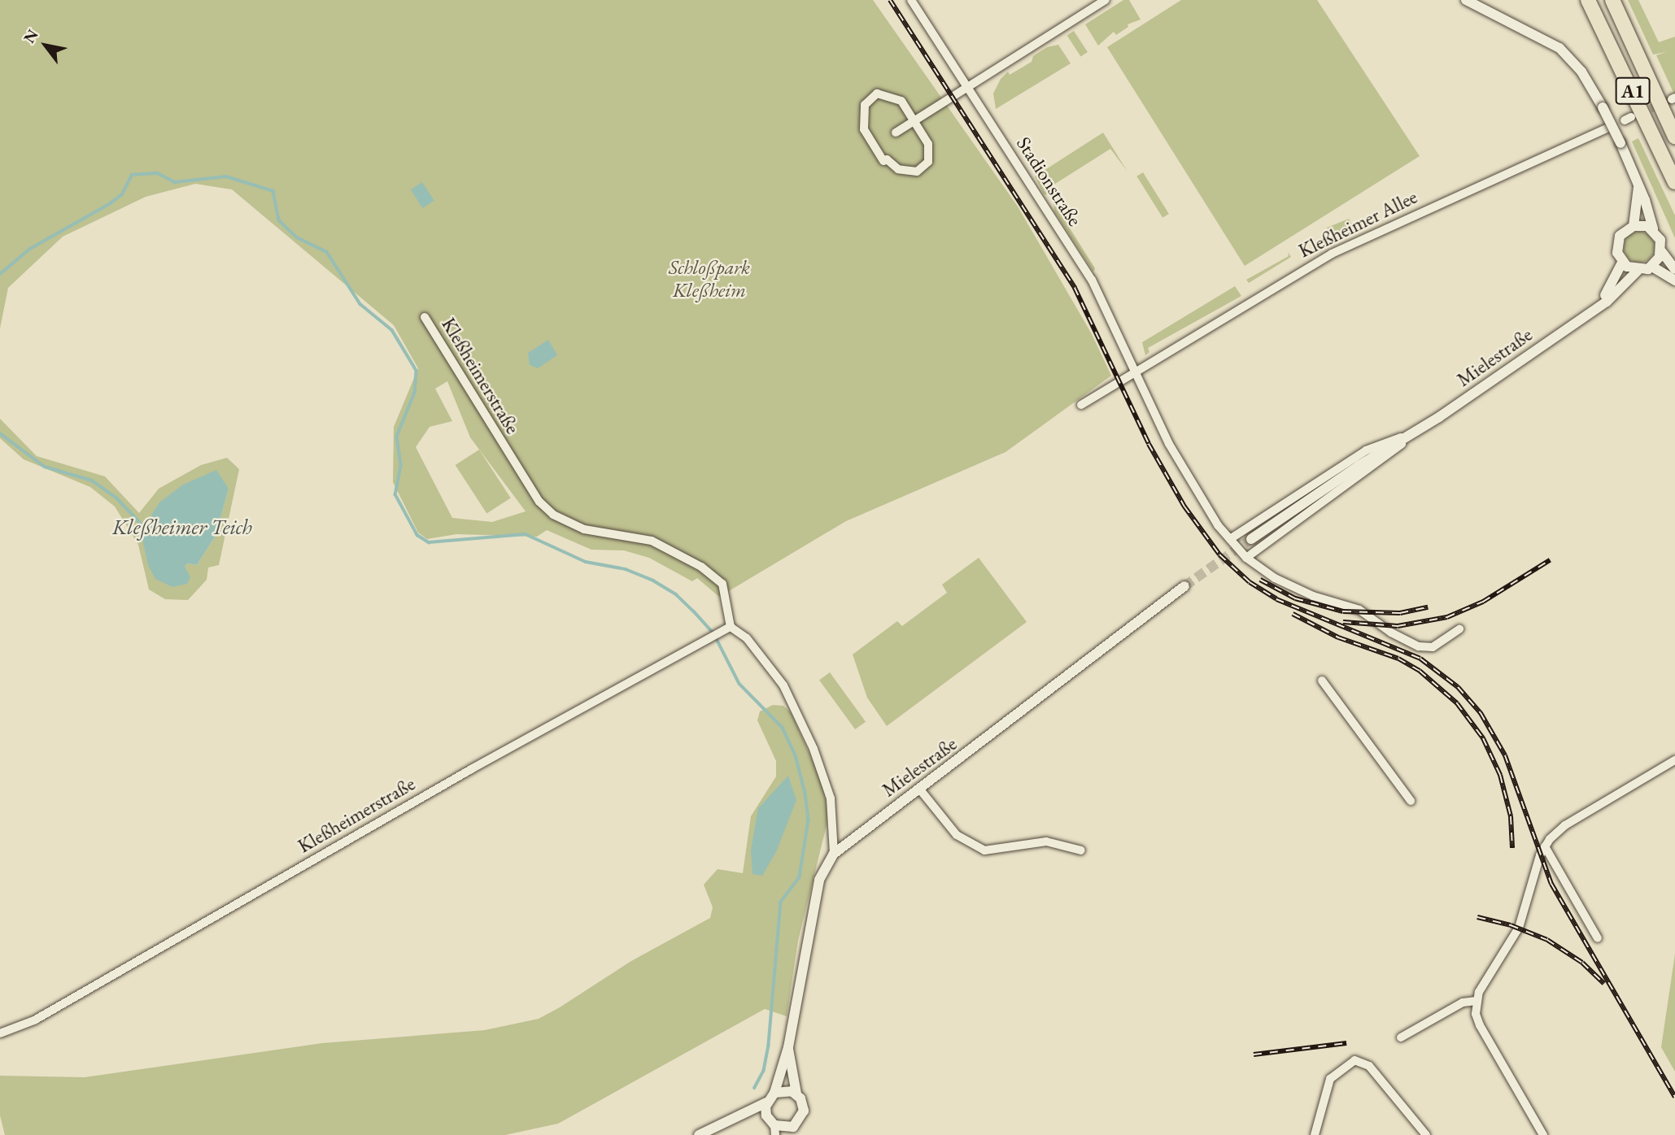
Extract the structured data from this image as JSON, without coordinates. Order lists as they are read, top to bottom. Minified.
{"streets":{"highway":["A1"],"street":["Stadionstraße","Kleßheimer Allee","Mielestraße","Kleßheimerstraße"]},"crossings":[["Stadionstraße","Kleßheimer Allee"],["Stadionstraße","Mielestraße"]],"water":["Kleßheimer Teich"],"parks":["Schloßpark Kleßheim"],"north":"top left"}
